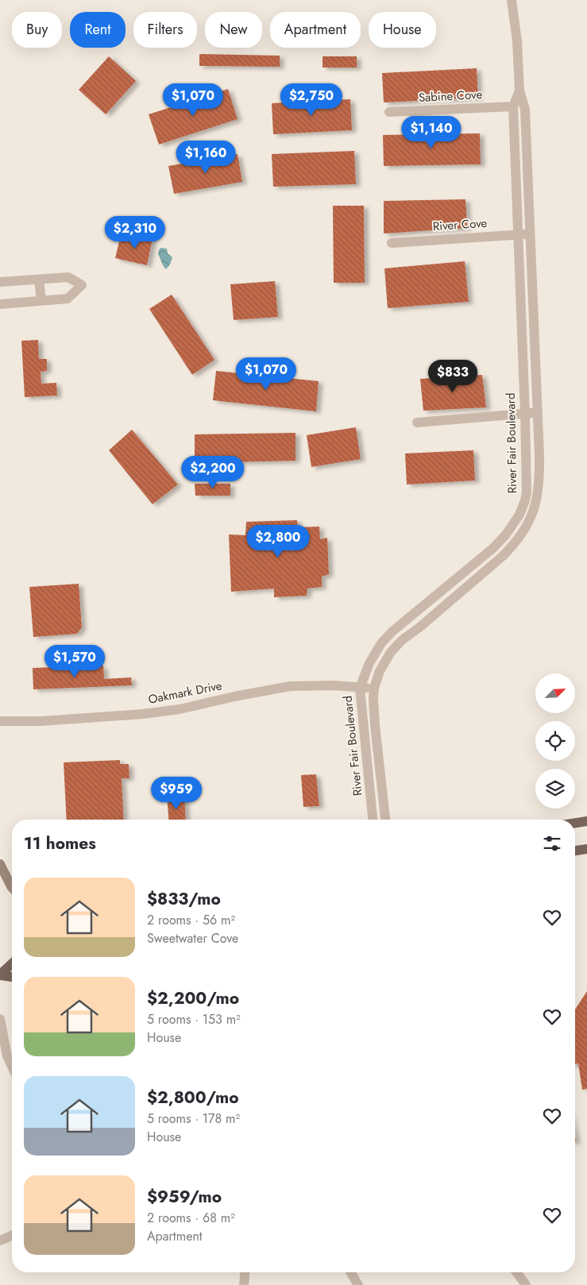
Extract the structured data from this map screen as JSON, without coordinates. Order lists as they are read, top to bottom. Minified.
{"streets":{"street":["Sabine Cove","River Cove","River Fair Boulevard","Oakmark Drive"]},"crossings":[["Sabine Cove","River Fair Boulevard"],["River Cove","River Fair Boulevard"],["River Fair Boulevard","Oakmark Drive"]],"north":"top right","page":{"chip":["Buy","Rent","Filters","New","Apartment","House"],"price":["$1,070","$2,750","$1,140","$1,160","$2,310","$1,070","$833","$2,200","$2,800","$1,570","$959"],"heading":"11 homes","list":[{"name":"$833/mo","note":"2 rooms · 56 m² · Sweetwater Cove"},{"name":"$2,200/mo","note":"5 rooms · 153 m² · House"},{"name":"$2,800/mo","note":"5 rooms · 178 m² · House"},{"name":"$959/mo","note":"2 rooms · 68 m² · Apartment"}]}}
